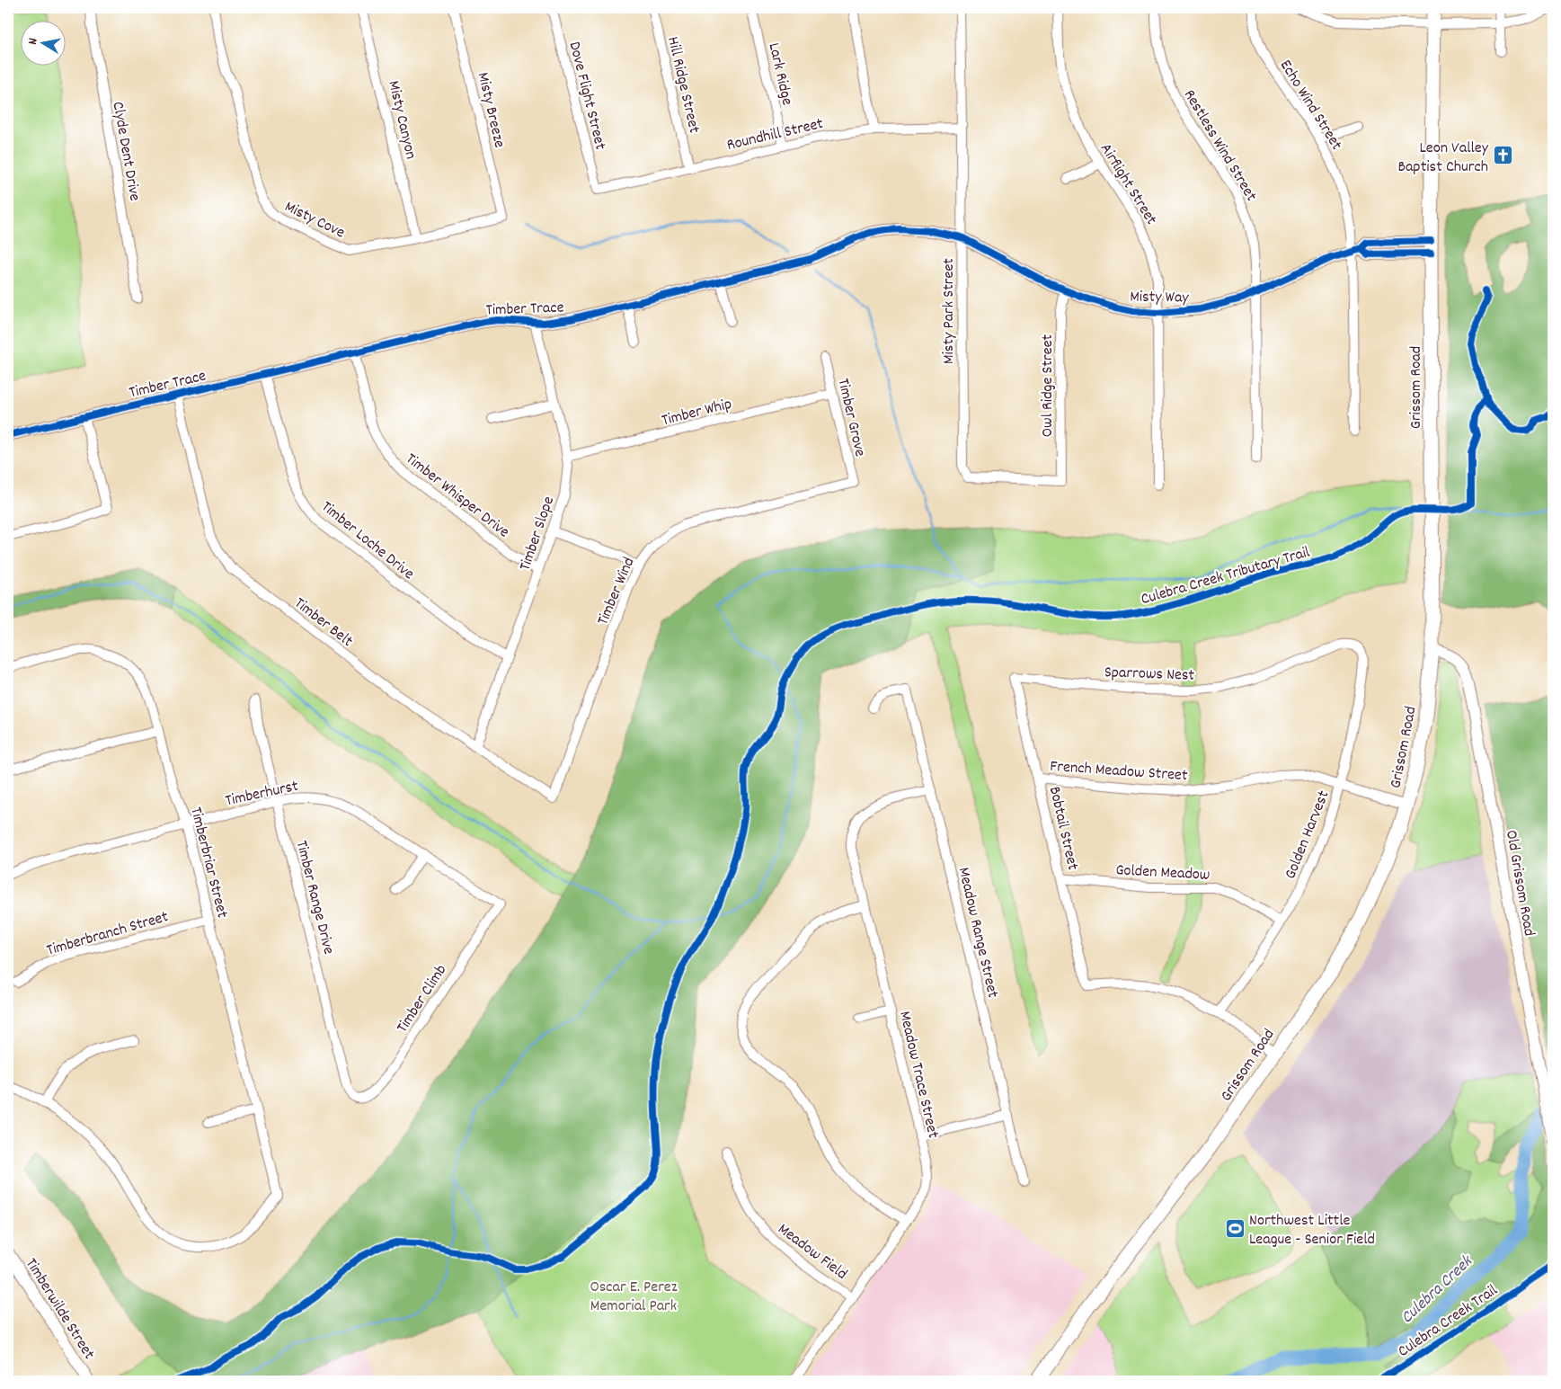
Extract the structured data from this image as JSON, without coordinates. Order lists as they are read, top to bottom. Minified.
{"streets":{"main road":["Grissom Road"],"street":["Lark Ridge","Hill Ridge Street","Dove Flight Street","Echo Wind Street","Misty Breeze","Misty Canyon","Roundhill Street","Restless Wind Street","Clyde Dent Drive","Airflight Street","Misty Cove","Misty Way","Timber Trace","Misty Park Street","Owl Ridge Street","Timber Whip","Timber Grove","Timber Whisper Drive","Timber Slope","Timber Loche Drive","Timber Wind","Timber Belt","Sparrows Nest","French Meadow Street","Timberhurst","Bobtail Street","Golden Harvest","Timberbriar Street","Golden Meadow","Old Grissom Road","Timber Range Drive","Timberbranch Street","Meadow Range Street","Timber Climb","Meadow Trace Street","Meadow Field","Timberwilde Street"],"cycle path":["Culebra Creek Tributary Trail","Culebra Creek Trail"]},"crossings":[["Lark Ridge","Roundhill Street"],["Hill Ridge Street","Roundhill Street"],["Dove Flight Street","Roundhill Street"],["Echo Wind Street","Misty Way"],["Misty Breeze","Misty Cove"],["Misty Canyon","Misty Cove"],["Roundhill Street","Misty Park Street"],["Restless Wind Street","Misty Way"],["Airflight Street","Misty Way"],["Misty Way","Timber Trace"],["Misty Way","Misty Park Street"],["Misty Way","Owl Ridge Street"],["Timber Trace","Misty Park Street"],["Timber Trace","Timber Whisper Drive"],["Timber Trace","Timber Slope"],["Timber Trace","Timber Loche Drive"],["Timber Trace","Timber Belt"],["Misty Park Street","Owl Ridge Street"],["Grissom Road","French Meadow Street"],["Grissom Road","Old Grissom Road"],["Timber Whip","Timber Grove"],["Timber Whip","Timber Slope"],["Timber Grove","Timber Wind"],["Timber Whisper Drive","Timber Slope"],["Timber Slope","Timber Loche Drive"],["Timber Slope","Timber Belt"],["Timber Wind","Timber Belt"],["Sparrows Nest","Bobtail Street"],["Sparrows Nest","Golden Harvest"],["French Meadow Street","Bobtail Street"],["French Meadow Street","Golden Harvest"],["Timberhurst","Timberbriar Street"],["Timberhurst","Timber Range Drive"],["Timberhurst","Timber Climb"],["Bobtail Street","Golden Harvest"],["Bobtail Street","Golden Meadow"],["Golden Harvest","Golden Meadow"],["Timberbriar Street","Timberbranch Street"],["Timber Range Drive","Timber Climb"],["Meadow Range Street","Meadow Trace Street"],["Meadow Trace Street","Meadow Field"]],"water":["Culebra Creek"],"parks":["Oscar E. Perez Memorial Park"],"places":{"church":["Leon Valley Baptist Church"],"sports":["Northwest Little League - Senior Field"]},"north":"left"}
